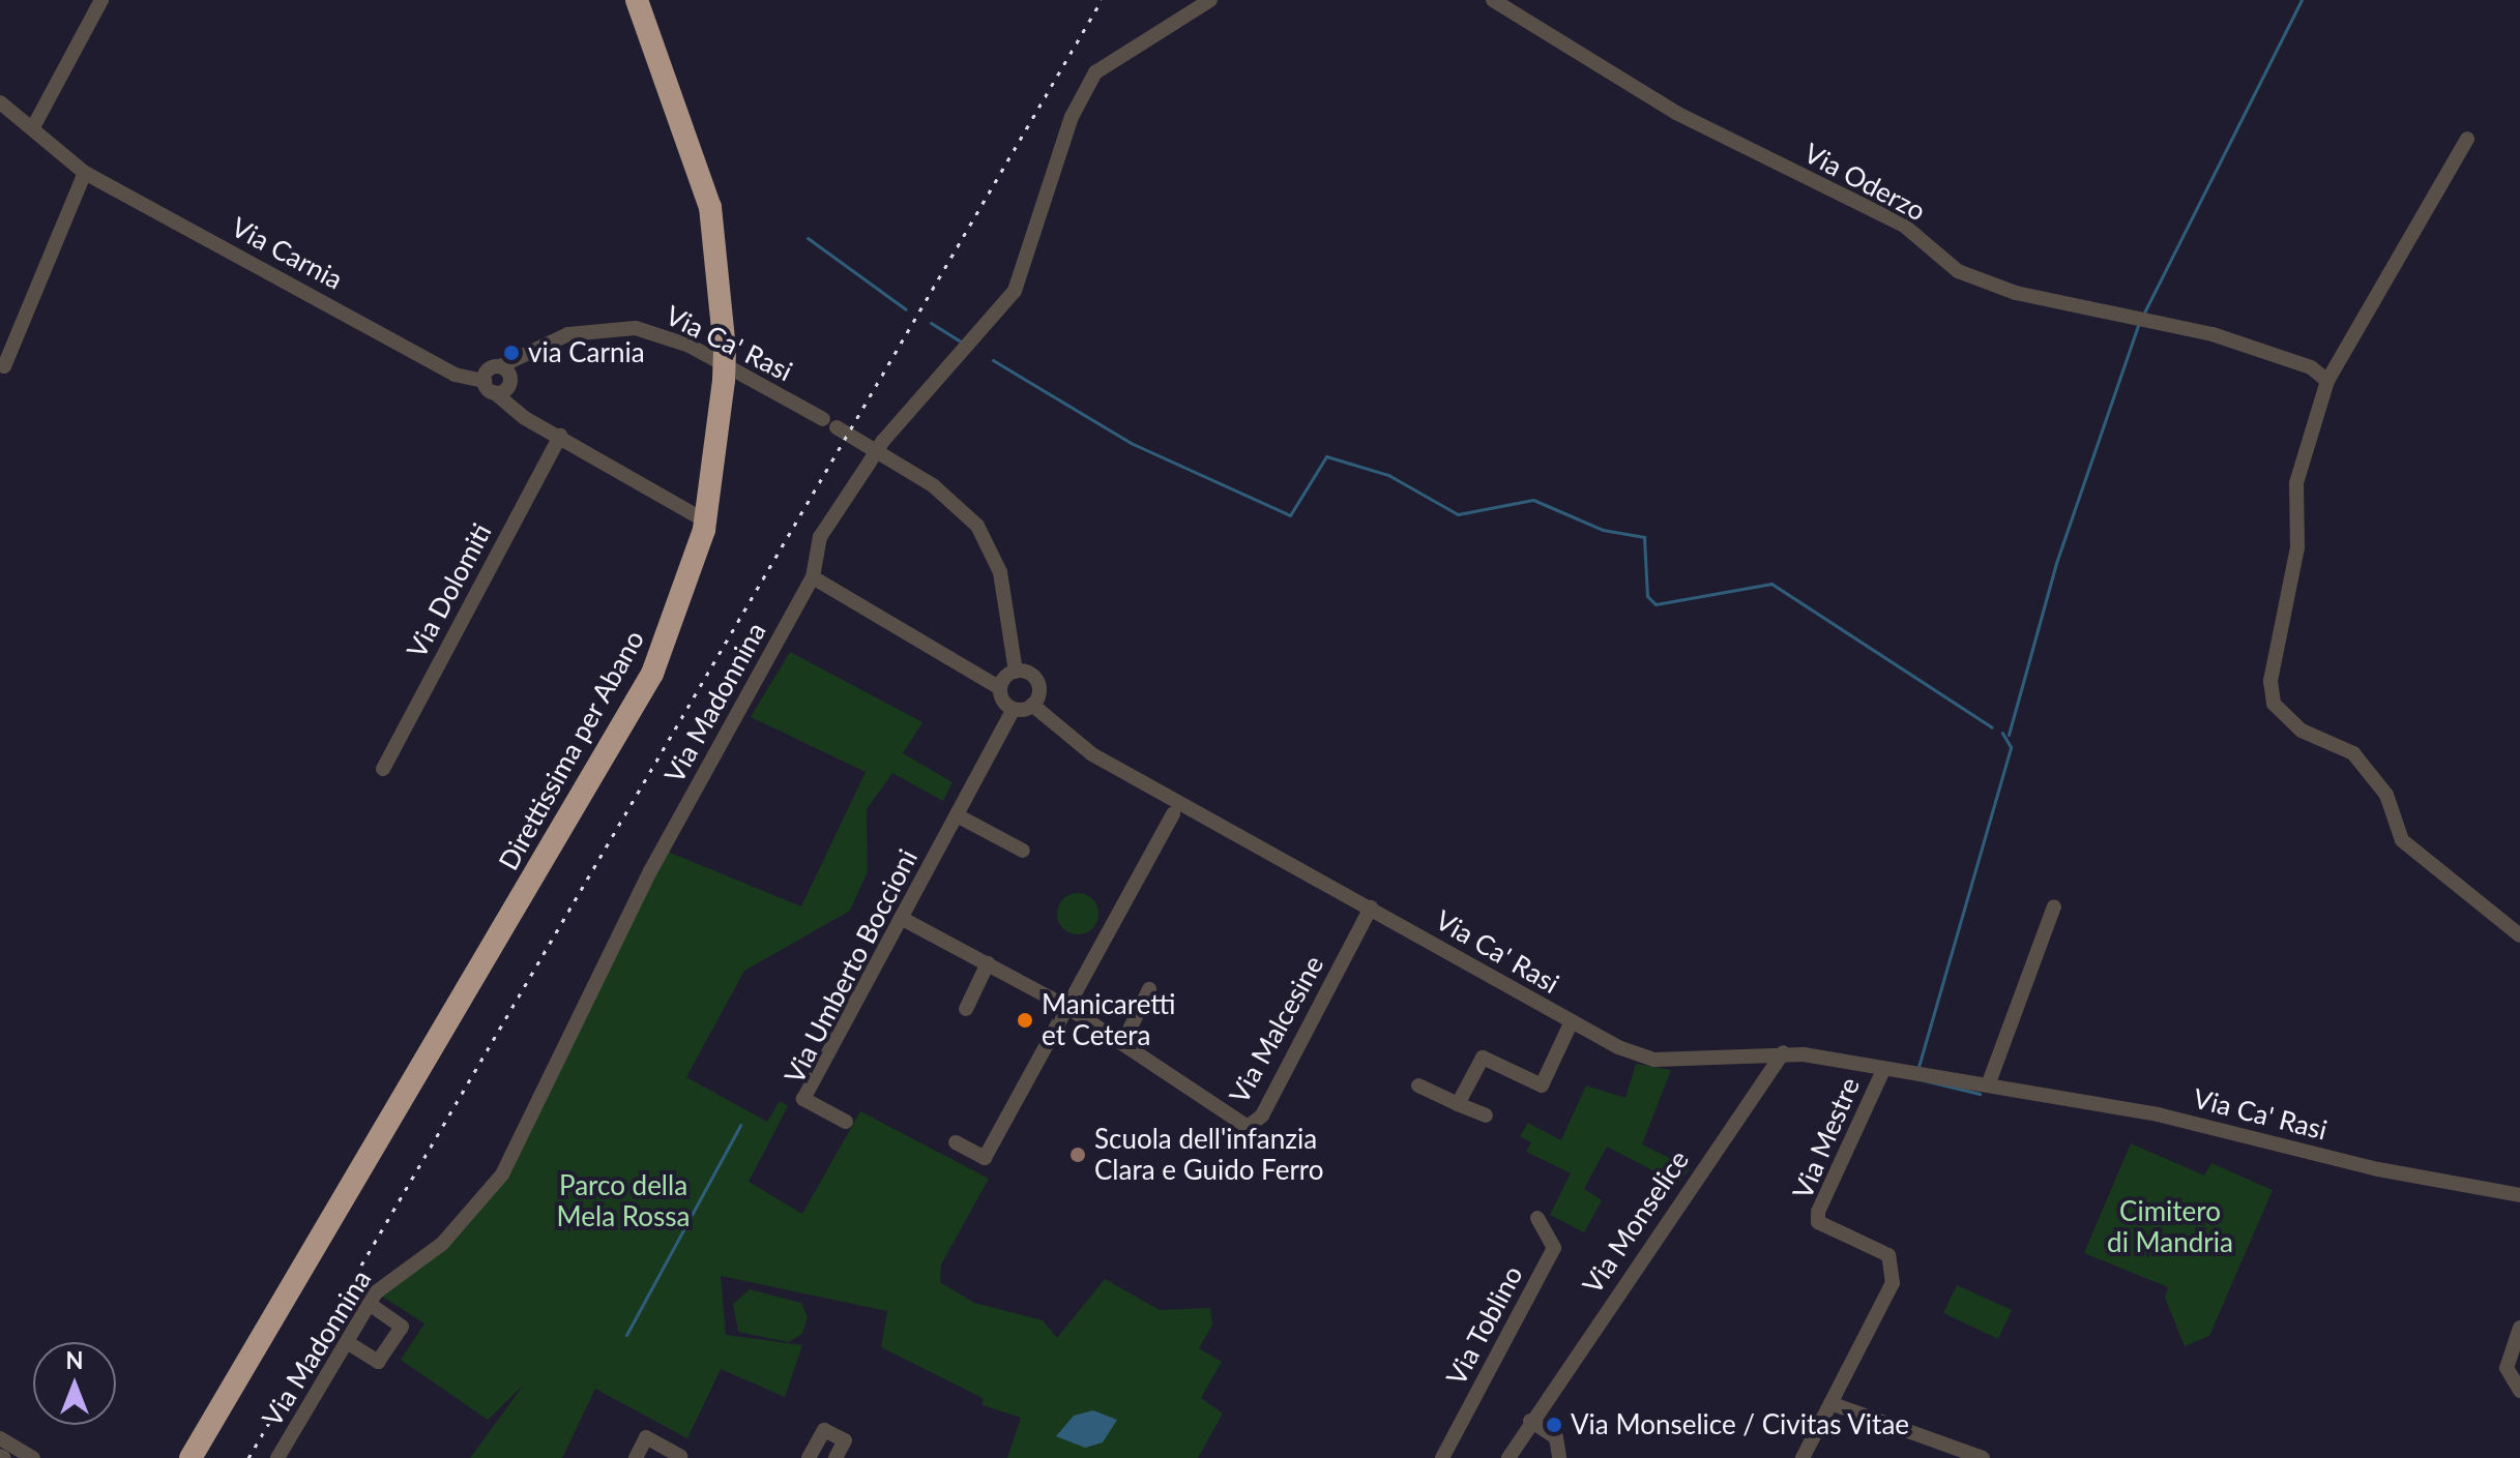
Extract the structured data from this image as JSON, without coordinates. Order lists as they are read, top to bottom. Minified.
{"streets":{"highway":["Direttissima per Abano"],"street":["Via Oderzo","Via Carnia","Via Ca' Rasi","Via Dolomiti","Via Madonnina","Via Umberto Boccioni","Via Malcesine","Via Mestre","Via Monselice","Via Toblino"]},"crossings":[["Via Carnia","Via Ca' Rasi"],["Via Carnia","Via Dolomiti"],["Via Ca' Rasi","Via Umberto Boccioni"],["Via Ca' Rasi","Via Malcesine"],["Via Ca' Rasi","Via Mestre"],["Via Ca' Rasi","Via Monselice"],["Via Umberto Boccioni","Via Malcesine"]],"parks":["Parco della Mela Rossa","Cimitero di Mandria"],"places":["via Carnia","Manicaretti et Cetera","Scuola dell'infanzia Clara e Guido Ferro","Via Monselice / Civitas Vitae"],"north":"top"}
